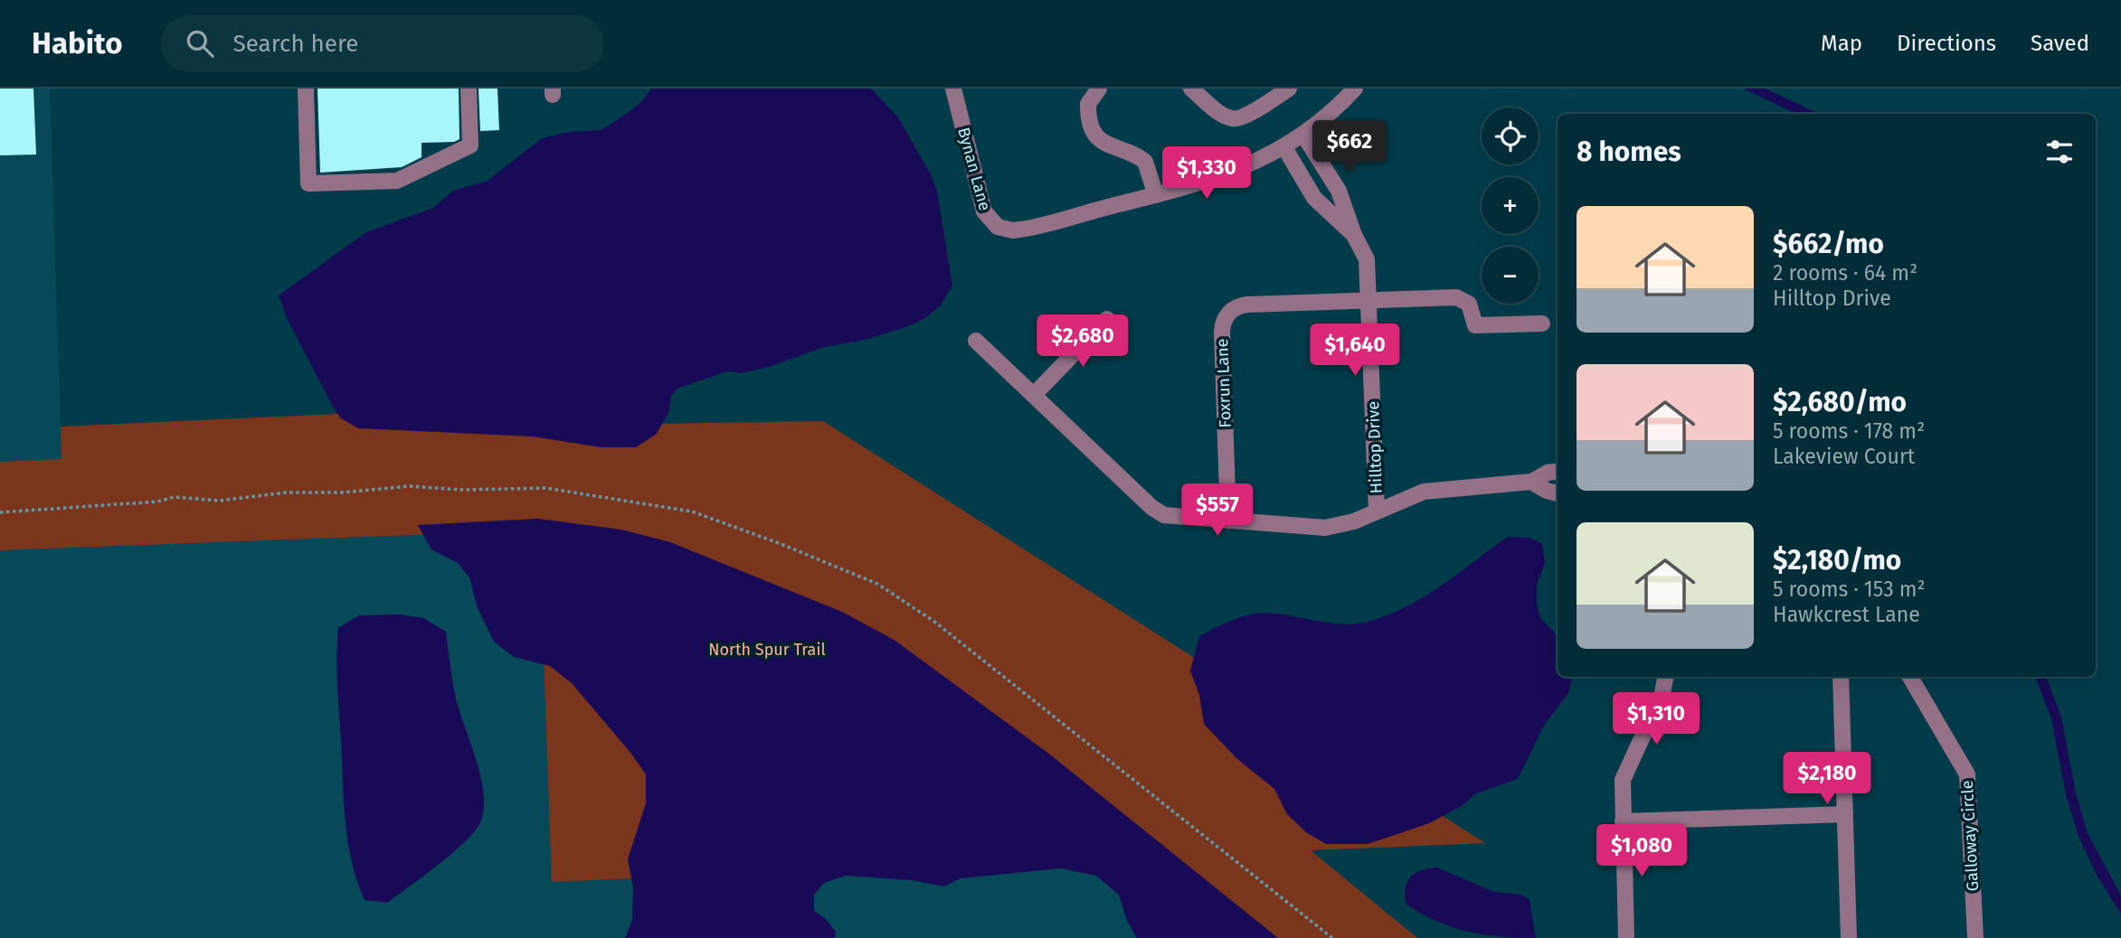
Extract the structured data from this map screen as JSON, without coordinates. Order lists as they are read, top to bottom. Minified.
{"streets":{"street":["Bynan Lane","Foxrun Lane","Hilltop Drive","Galloway Circle"]},"crossings":[["Foxrun Lane","Hilltop Drive"]],"parks":["North Spur Trail"],"page":{"header":"Habito","search":"Search here","nav":["Map","Directions","Saved"],"map_buttons":["+","−"],"heading":"8 homes","price":["$662","$1,330","$2,680","$1,640","$557","$1,310","$2,180","$1,080"],"list":[{"name":"$662/mo","note":"2 rooms · 64 m² · Hilltop Drive"},{"name":"$2,680/mo","note":"5 rooms · 178 m² · Lakeview Court"},{"name":"$2,180/mo","note":"5 rooms · 153 m² · Hawkcrest Lane"}]}}
